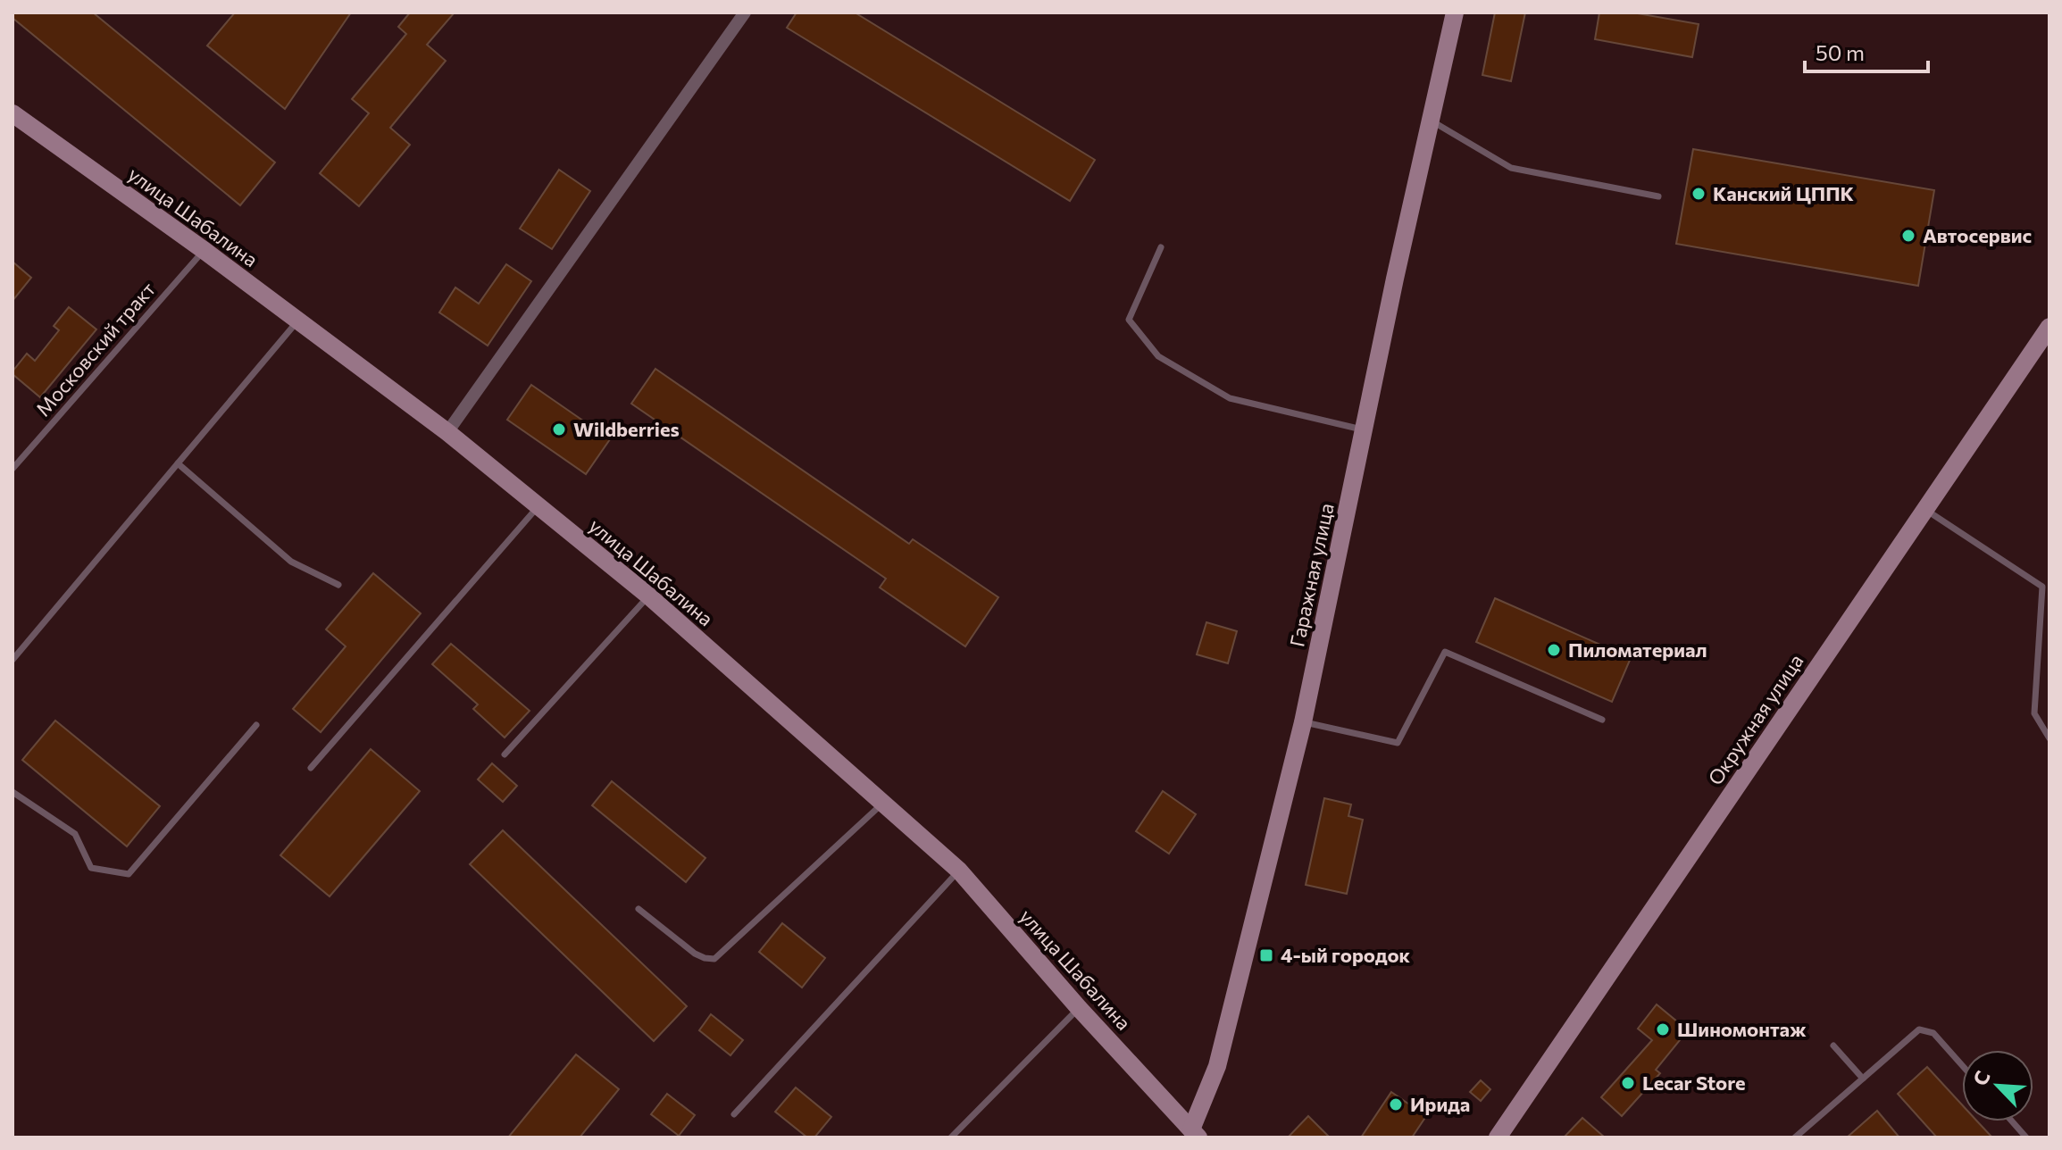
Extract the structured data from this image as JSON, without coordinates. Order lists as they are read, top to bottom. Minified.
{"streets":{"street":["улица Шабалина","Гаражная улица","Окружная улица"],"lane":["Московский тракт"]},"crossings":[["улица Шабалина","Московский тракт"],["улица Шабалина","Гаражная улица"]],"places":{"other":["Канский ЦППК","Автосервис","Wildberries","Пиломатериал","Шиномонтаж","Lecar Store","Ирида"],"transit":["4-ый городок"]},"scale_bar":"50 m","north":"top left"}
